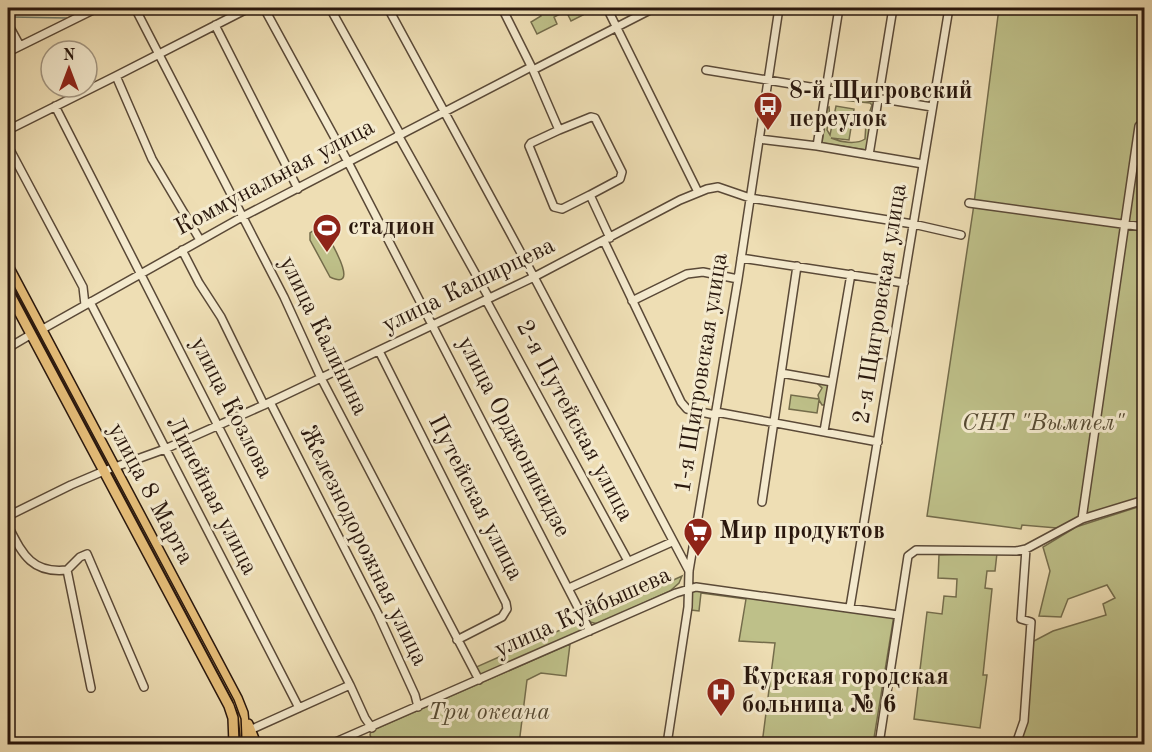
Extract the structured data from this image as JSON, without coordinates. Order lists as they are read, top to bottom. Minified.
{"streets":{"main road":["улица 8 Марта"],"street":["Коммунальная улица","улица Каширцева","2-я Щигровская улица","улица Калинина","1-я Щигровская улица","улица Козлова","2-я Путейская улица","улица Орджоникидзе","Линейная улица","Путейская улица","Железнодорожная улица","улица Куйбышева"]},"crossings":[["Коммунальная улица","улица Калинина"],["Коммунальная улица","улица Козлова"],["Коммунальная улица","2-я Путейская улица"],["Коммунальная улица","улица Орджоникидзе"],["Коммунальная улица","улица 8 Марта"],["Коммунальная улица","Линейная улица"],["Коммунальная улица","Железнодорожная улица"],["улица Каширцева","2-я Щигровская улица"],["улица Каширцева","улица Калинина"],["улица Каширцева","1-я Щигровская улица"],["улица Каширцева","улица Козлова"],["улица Каширцева","2-я Путейская улица"],["улица Каширцева","улица Орджоникидзе"],["улица Каширцева","улица 8 Марта"],["улица Каширцева","Линейная улица"],["улица Каширцева","Путейская улица"],["улица Каширцева","Железнодорожная улица"],["2-я Щигровская улица","улица Куйбышева"],["улица Калинина","Путейская улица"],["улица Калинина","улица Куйбышева"],["1-я Щигровская улица","улица Куйбышева"],["улица Козлова","улица Куйбышева"],["улица Орджоникидзе","улица Куйбышева"],["Железнодорожная улица","улица Куйбышева"]],"parks":["СНТ \"Вымпел\"","Три океана"],"places":{"bus stop":["8-й Щигровский переулок"],"sports":["стадион"],"supermarket":["Мир продуктов"],"hospital":["Курская городская больница № 6"]},"north":"top"}
